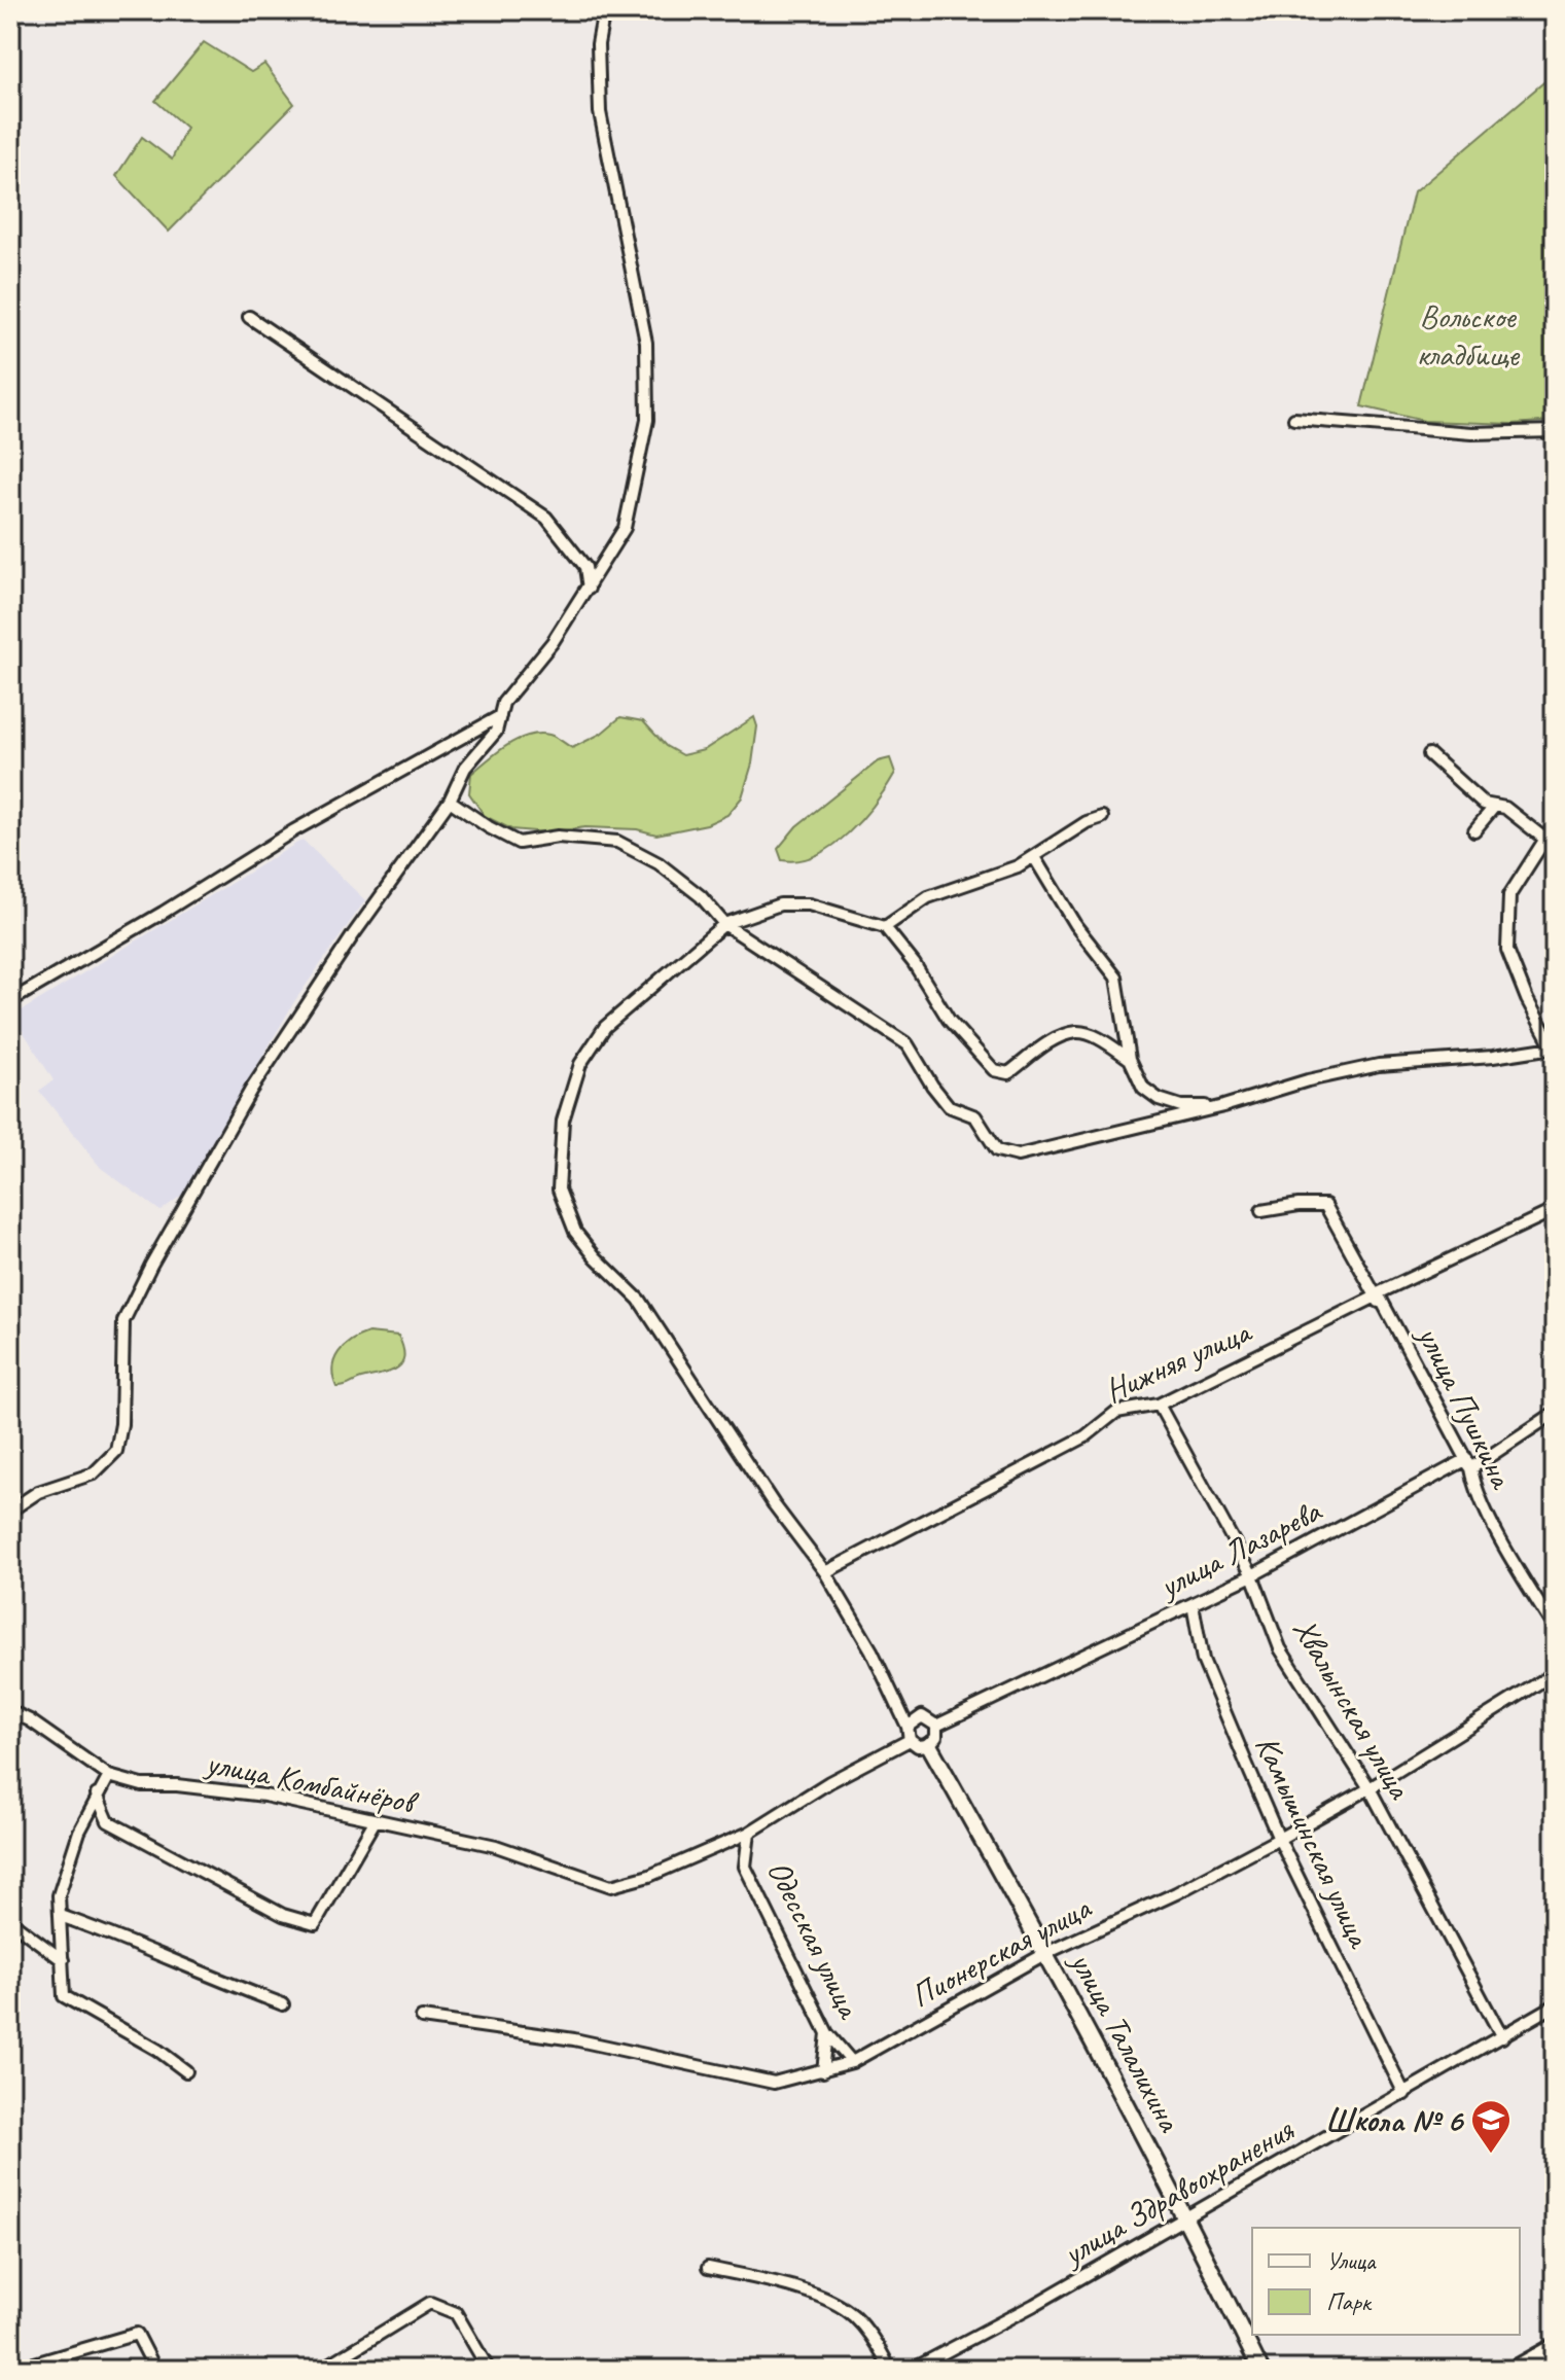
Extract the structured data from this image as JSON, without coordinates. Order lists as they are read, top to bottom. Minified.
{"streets":{"street":["Нижняя улица","улица Пушкина","улица Лазарева","Хвалынская улица","улица Комбайнёров","Камышинская улица","Одесская улица","Пионерская улица","улица Талалихина","улица Здравоохранения"]},"crossings":[["Нижняя улица","улица Пушкина"],["Нижняя улица","Хвалынская улица"],["улица Пушкина","улица Лазарева"],["улица Лазарева","Хвалынская улица"],["улица Лазарева","Камышинская улица"],["улица Лазарева","улица Талалихина"],["Хвалынская улица","Пионерская улица"],["Хвалынская улица","улица Здравоохранения"],["улица Комбайнёров","Одесская улица"],["Камышинская улица","Пионерская улица"],["Камышинская улица","улица Здравоохранения"],["Одесская улица","Пионерская улица"],["Пионерская улица","улица Талалихина"],["улица Талалихина","улица Здравоохранения"]],"parks":["Вольское кладбище"],"places":{"school or university":["Школа № 6"]},"legend":["Улица","Парк"]}
